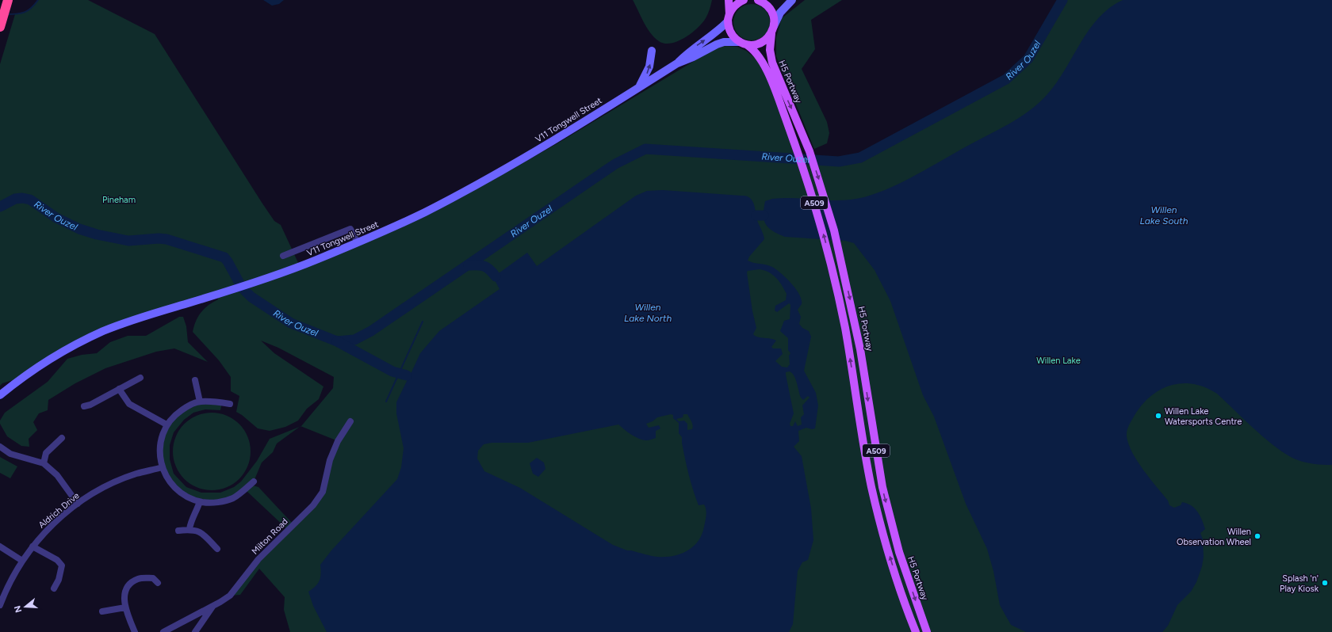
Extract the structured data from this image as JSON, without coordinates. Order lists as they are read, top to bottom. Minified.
{"streets":{"main road":["H5 Portway","A509"],"street":["V11 Tongwell Street","Aldrich Drive","Milton Road"]},"crossings":[["H5 Portway","V11 Tongwell Street"],["H5 Portway","A509"],["V11 Tongwell Street","A509"]],"water":["River Ouzel","Willen Lake South","Willen Lake North"],"parks":["Pineham","Willen Lake"],"places":["Willen Lake Watersports Centre","Willen Observation Wheel","Splash 'n' Play Kiosk"],"north":"left"}
